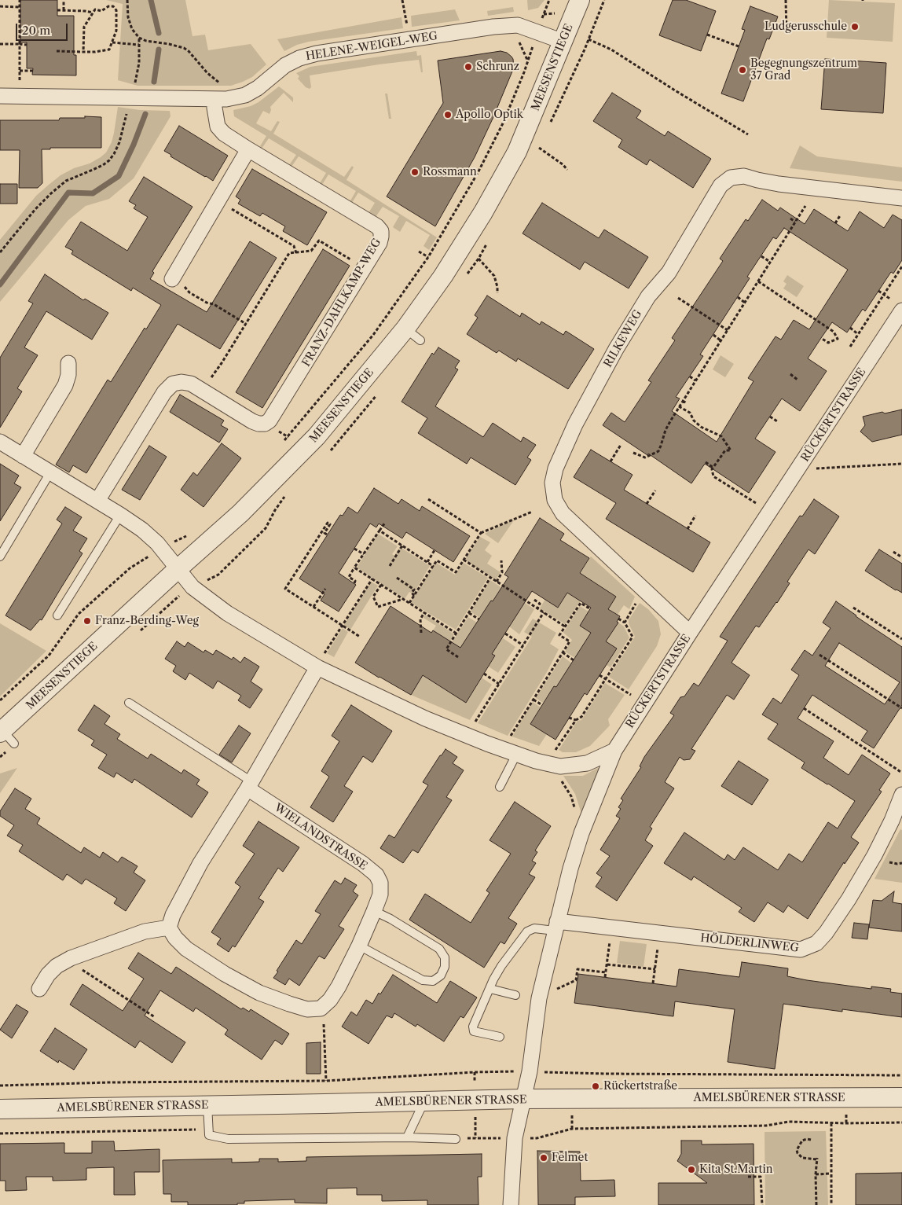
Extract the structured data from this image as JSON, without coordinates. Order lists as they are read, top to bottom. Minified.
{"streets":{"street":["HELENE-WEIGEL-WEG","MEESENSTIEGE","FRANZ-DAHLKAMP-WEG","RILKEWEG","RÜCKERTSTRASSE","WIELANDSTRASSE","HÖLDERLINWEG","AMELSBÜRENER STRASSE"]},"crossings":[["HELENE-WEIGEL-WEG","MEESENSTIEGE"],["HELENE-WEIGEL-WEG","FRANZ-DAHLKAMP-WEG"],["RILKEWEG","RÜCKERTSTRASSE"],["RÜCKERTSTRASSE","HÖLDERLINWEG"],["RÜCKERTSTRASSE","AMELSBÜRENER STRASSE"]],"places":["Ludgerusschule","Schrunz","Begegnungszentrum 37 Grad","Apollo Optik","Rossmann","Franz-Berding-Weg","Rückertstraße","Felmet","Kita St.Martin"],"scale_bar":"20 m"}
